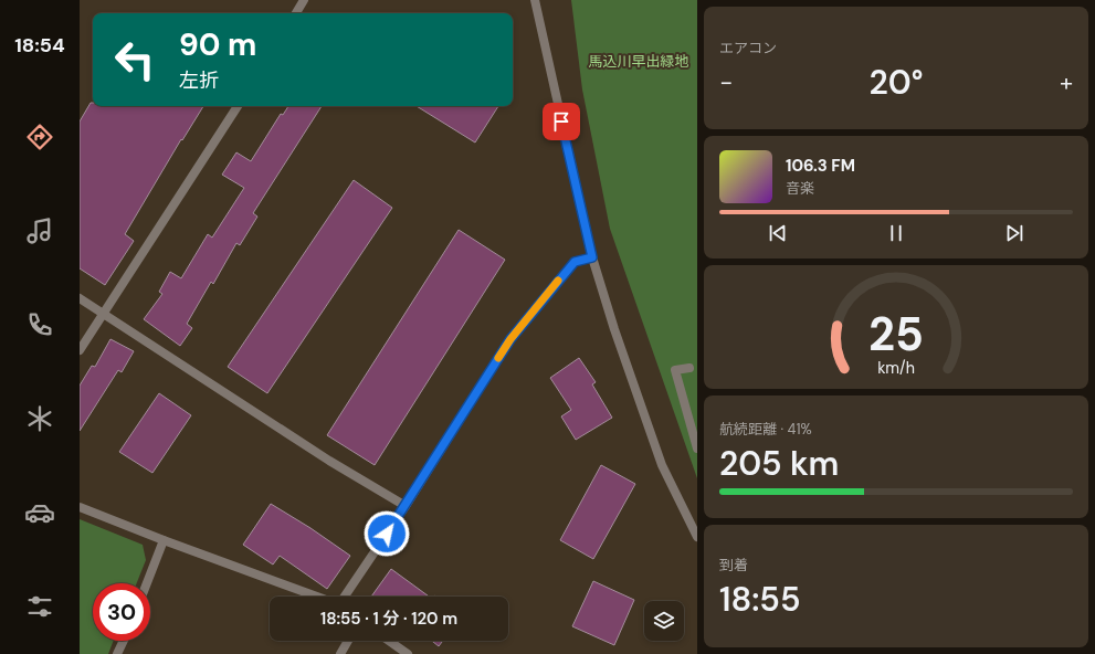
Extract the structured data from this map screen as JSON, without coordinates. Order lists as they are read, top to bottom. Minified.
{"parks":["馬込川早出緑地"],"page":{"tabs":"18:54","tile":["エアコン",["航続距離 · 41%","205 km"],["到着","18:55"]],"turn":["90 m","左折"],"heat":["−","20°","+"],"song":["106.3 FM","音楽"],"limit":"30","trip":"18:55 · 1 分 · 120 m","gauge":["25","km/h"]}}
